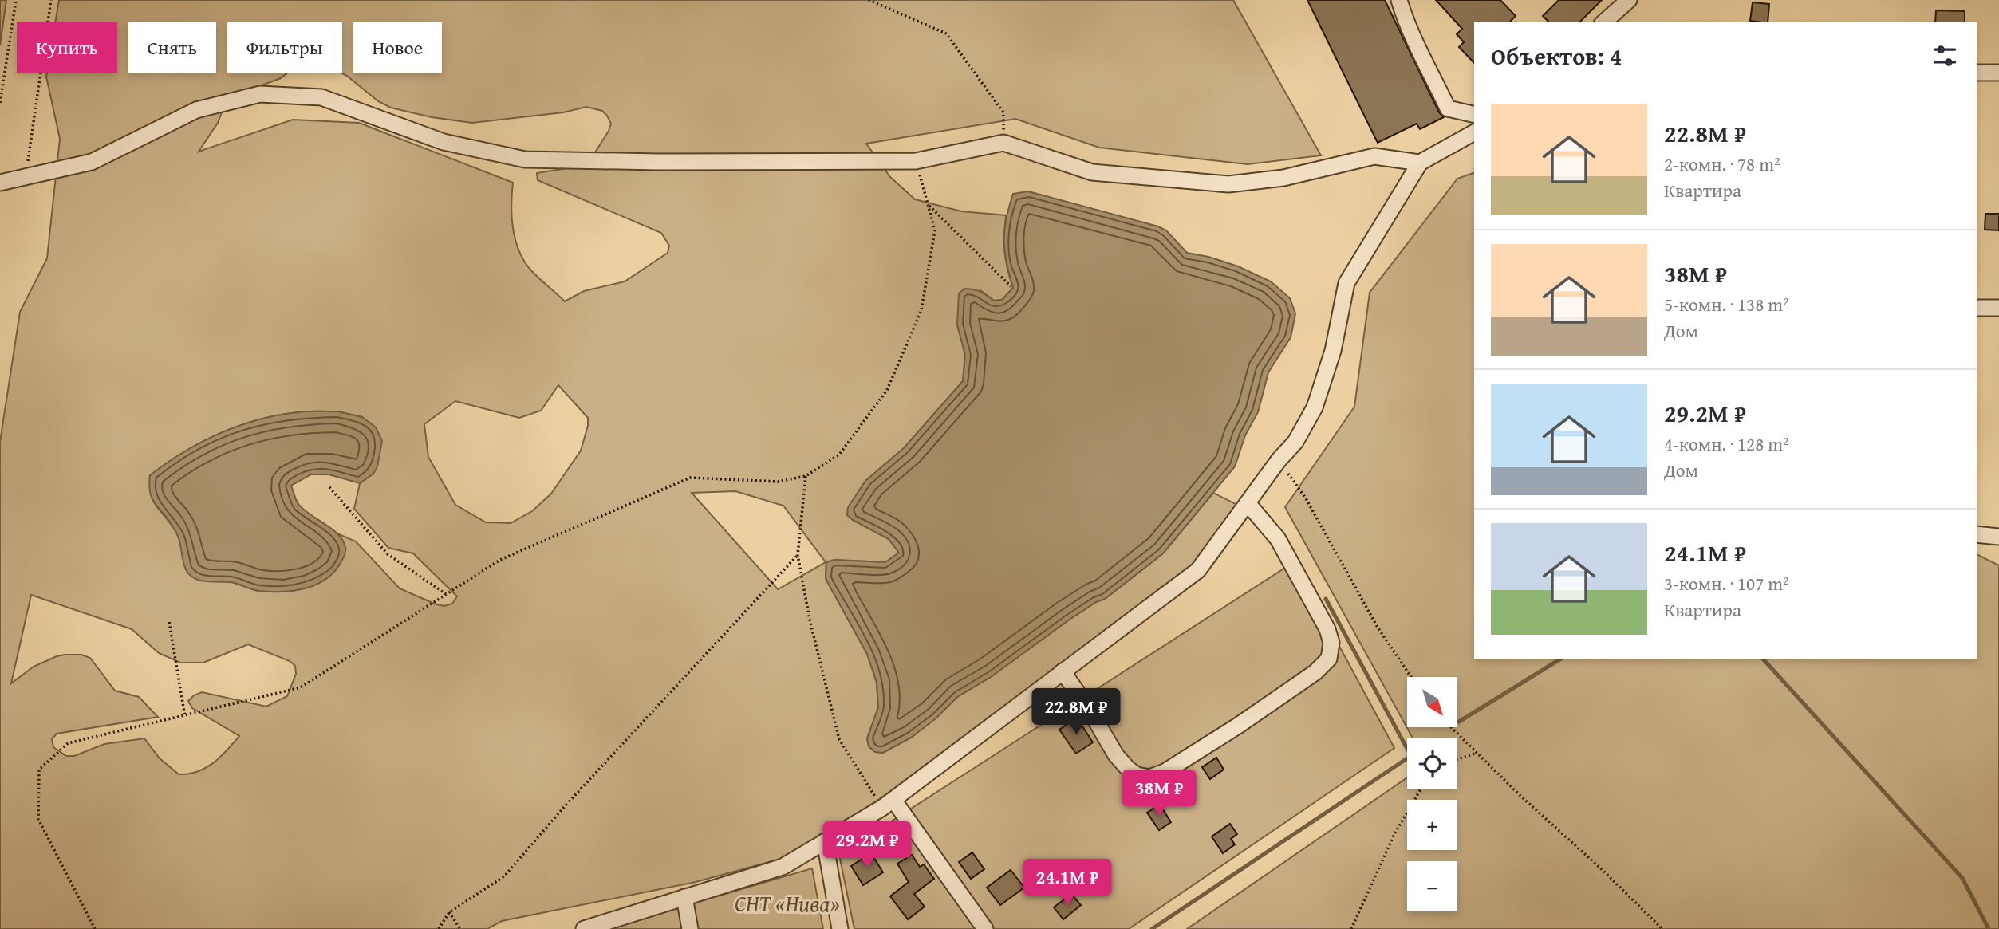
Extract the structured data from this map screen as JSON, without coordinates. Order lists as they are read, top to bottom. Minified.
{"parks":["СНТ «Нива»"],"north":"bottom right","page":{"chip":["Купить","Снять","Фильтры","Новое"],"heading":"Объектов: 4","list":[{"name":"22.8M ₽","note":"2-комн. · 78 m² · Квартира"},{"name":"38M ₽","note":"5-комн. · 138 m² · Дом"},{"name":"29.2M ₽","note":"4-комн. · 128 m² · Дом"},{"name":"24.1M ₽","note":"3-комн. · 107 m² · Квартира"}],"map_buttons":["+","−"],"price":["22.8M ₽","38M ₽","29.2M ₽","24.1M ₽"]}}
